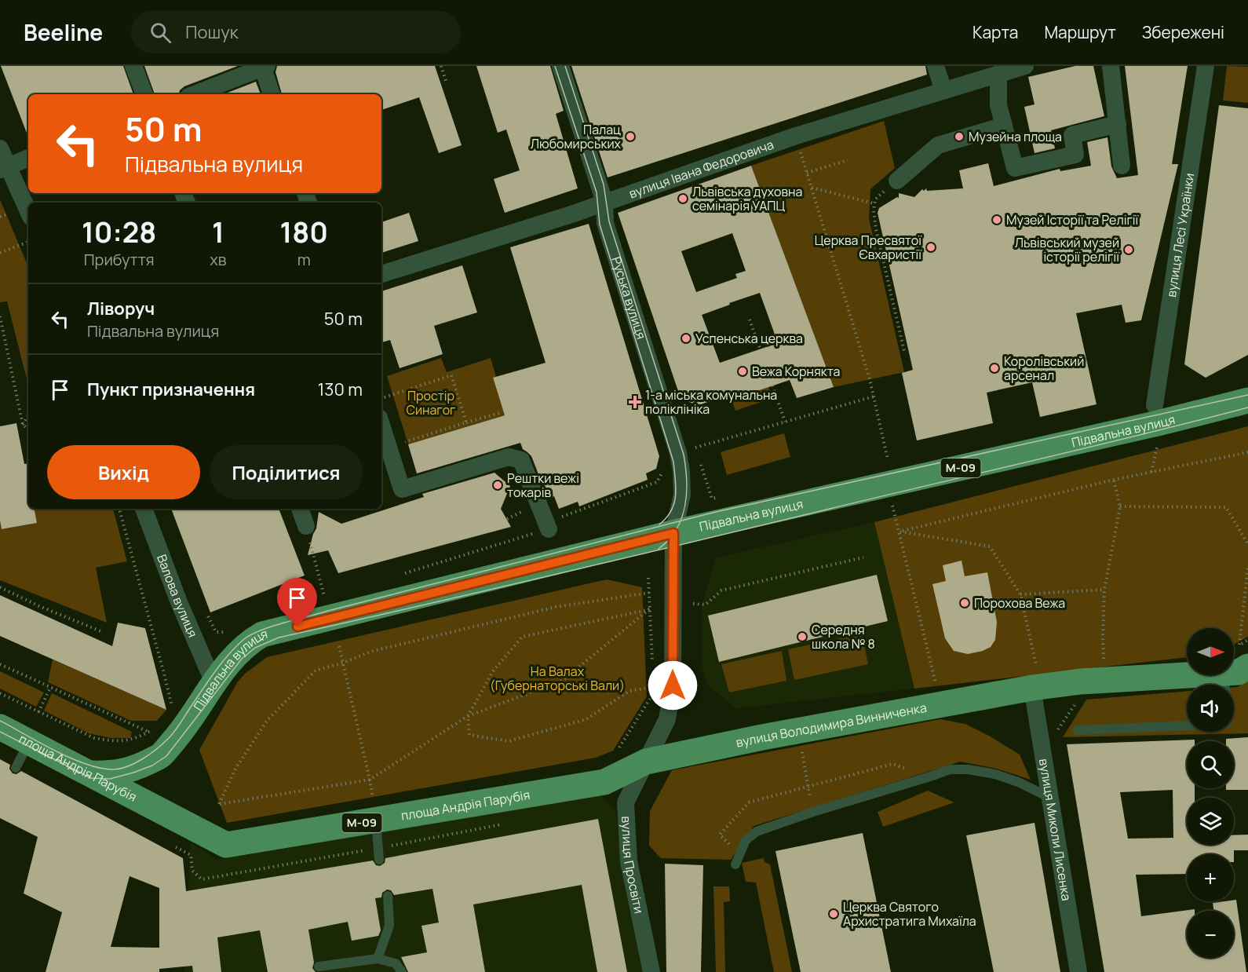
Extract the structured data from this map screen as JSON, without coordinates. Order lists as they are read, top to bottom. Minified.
{"streets":{"main road":["Підвальна вулиця","М-09","вулиця Володимира Винниченка","площа Андрія Парубія"],"street":["вулиця Івана Федоровича","вулиця Лесі Українки","Руська вулиця","Валова вулиця","вулиця Миколи Лисенка","вулиця Просвіти"]},"crossings":[["вулиця Івана Федоровича","Руська вулиця"],["Руська вулиця","Підвальна вулиця"],["Підвальна вулиця","Валова вулиця"],["Підвальна вулиця","площа Андрія Парубія"],["вулиця Володимира Винниченка","площа Андрія Парубія"],["вулиця Володимира Винниченка","вулиця Миколи Лисенка"],["вулиця Володимира Винниченка","вулиця Просвіти"],["площа Андрія Парубія","вулиця Просвіти"]],"parks":["Простір Синагог","На Валах (Губернаторські Вали)"],"places":{"other":["Палац Любомирських","Музейна площа","Львівська духовна семінарія УАПЦ","Музей Історії та Релігії","Церква Пресвятої Євхаристії","Львівський музей історії релігії","Успенська церква","Королівський арсенал","Вежа Корнякта","Рештки вежі токарів","Порохова Вежа","Середня школа № 8","Церква Святого Архистратига Михаїла"],"health":["1-а міська комунальна поліклініка"]},"north":"right","page":{"header":"Beeline","search":"Пошук","nav":["Карта","Маршрут","Збережені"],"turn":["50 m","Підвальна вулиця"],"eta":["10:28","Прибуття","1","хв","180","m"],"list":[{"name":"Ліворуч","note":"Підвальна вулиця","value":"50 m"},{"name":"Пункт призначення","value":"130 m"}],"buttons":["Вихід","Поділитися"],"map_buttons":["+","−"]}}
